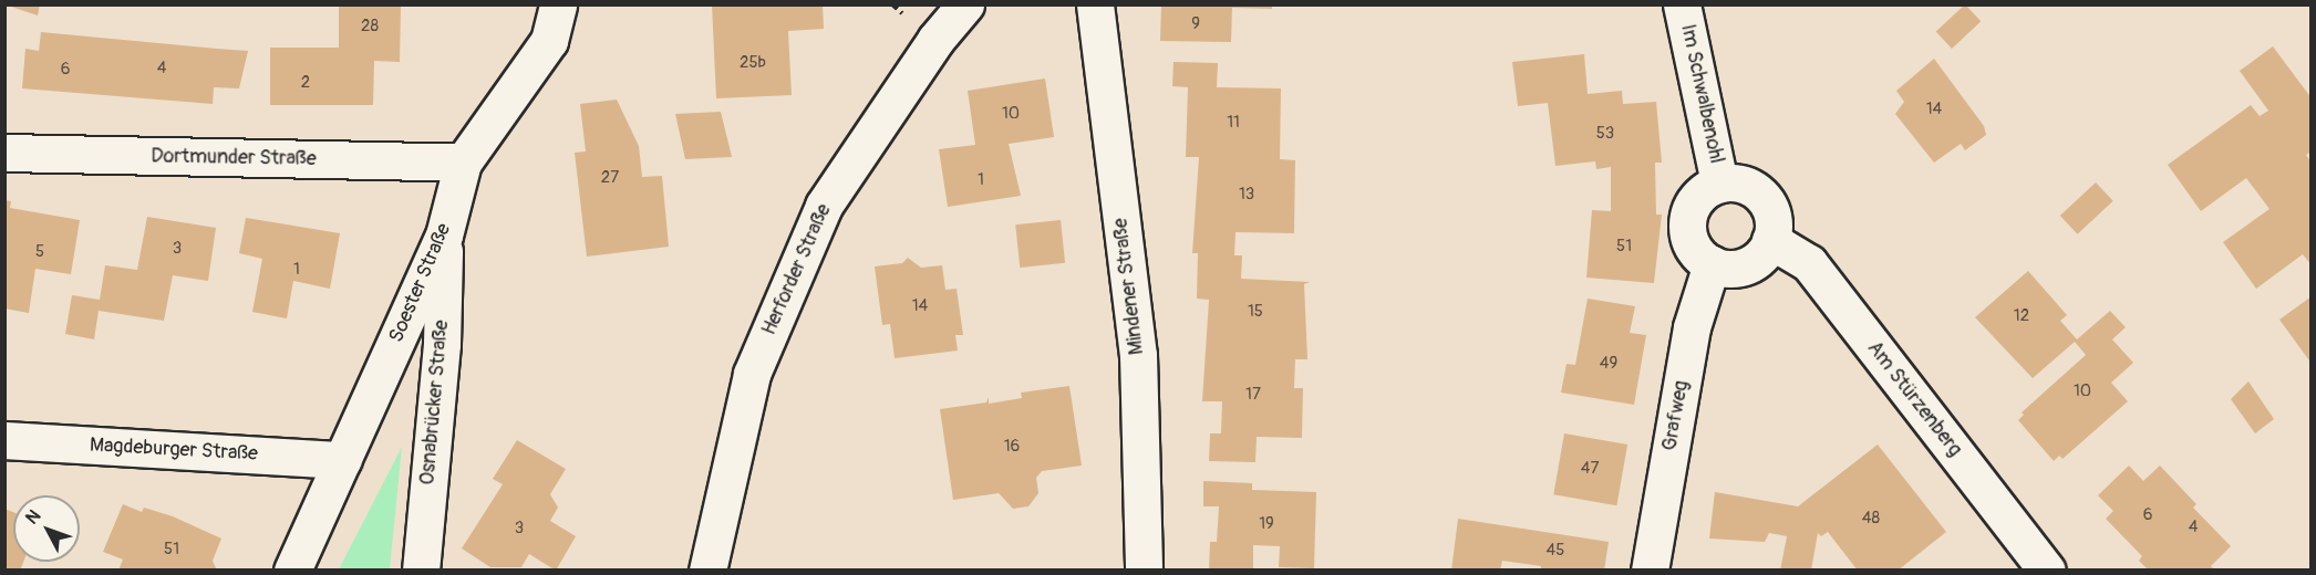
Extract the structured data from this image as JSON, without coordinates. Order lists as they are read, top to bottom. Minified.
{"streets":{"street":["Im Schwalbenohl","Dortmunder Straße","Herforder Straße","Soester Straße","Mindener Straße","Am Stürzenberg","Osnabrücker Straße","Grafweg","Magdeburger Straße"]},"crossings":[["Im Schwalbenohl","Am Stürzenberg"],["Im Schwalbenohl","Grafweg"],["Dortmunder Straße","Soester Straße"],["Soester Straße","Osnabrücker Straße"],["Soester Straße","Magdeburger Straße"],["Am Stürzenberg","Grafweg"]],"house_numbers":["9","28","25b","4","6","2","14","10","11","53","27","1","13","51","3","5","1","14","15","12","49","10","17","16","47","6","48","19","4","3","51","45"],"north":"top left"}
